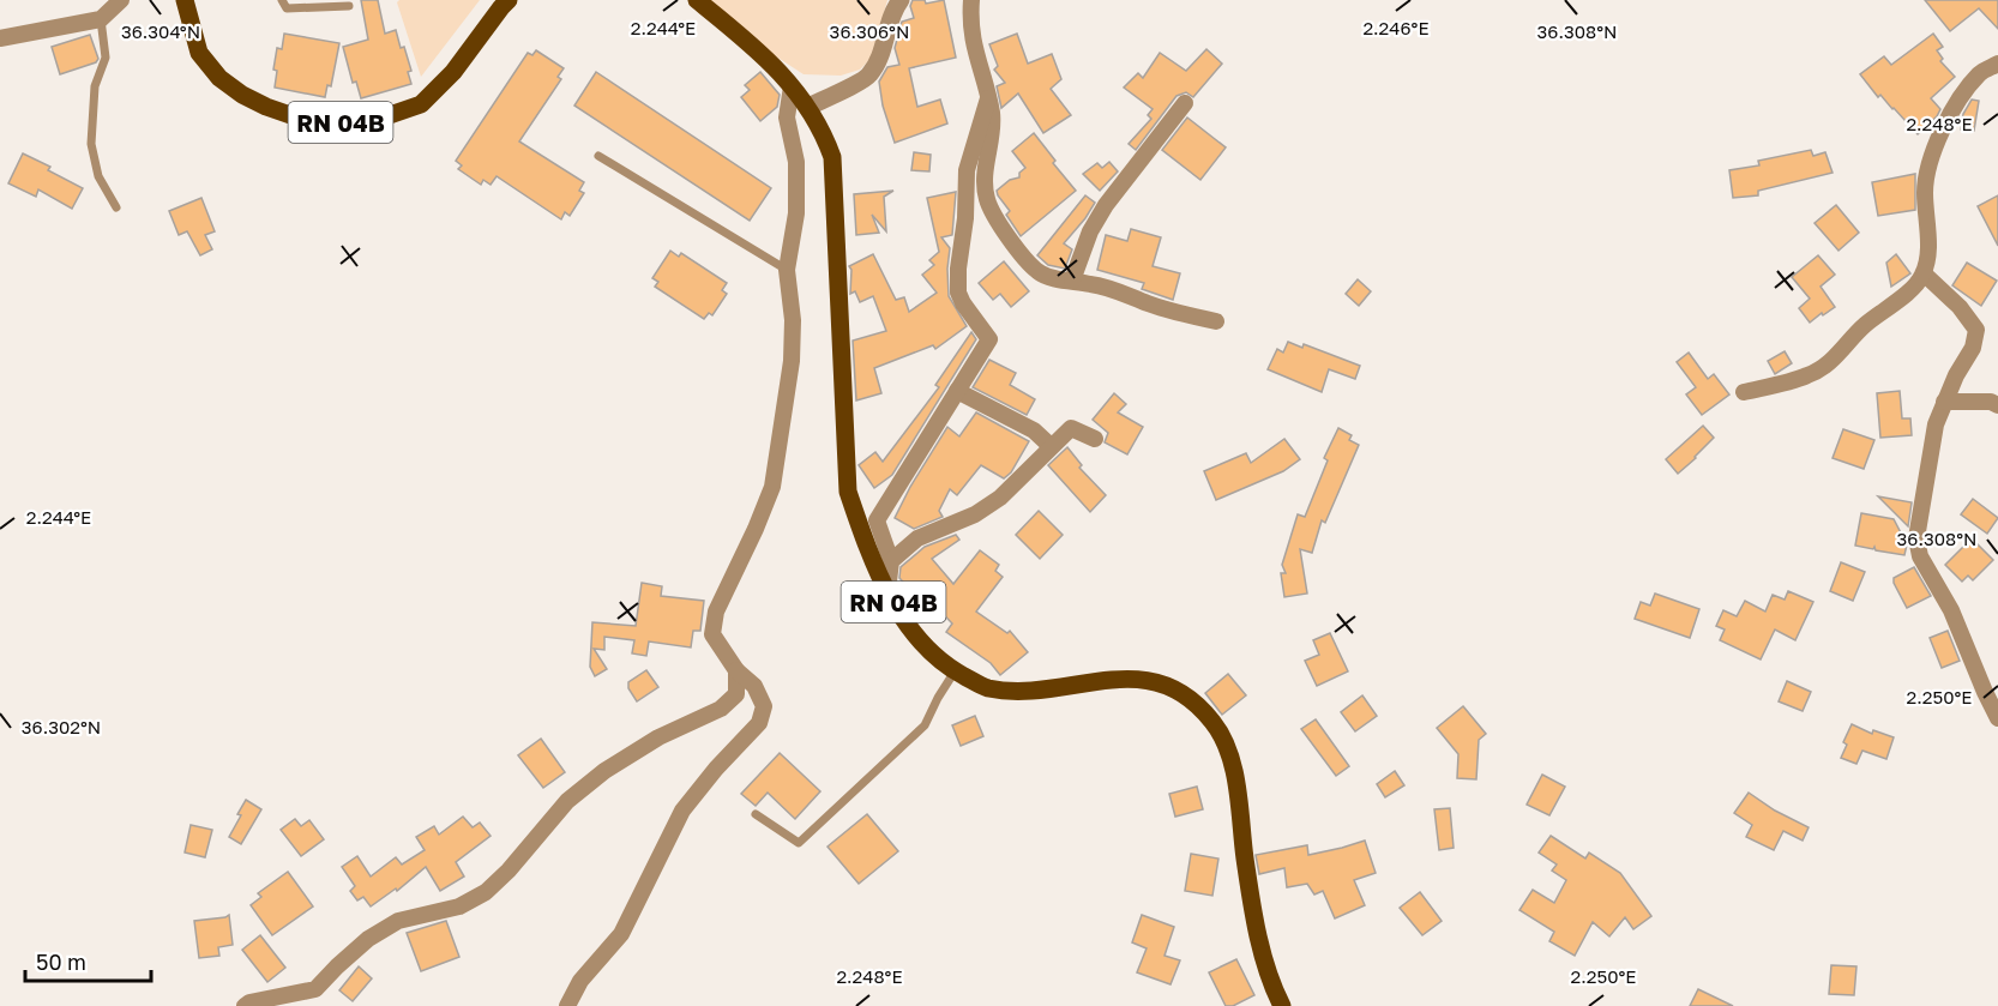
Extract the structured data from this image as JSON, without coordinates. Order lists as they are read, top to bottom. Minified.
{"streets":{"main road":["RN 04B"]},"scale_bar":"50 m","coordinates":["2.244°E","2.246°E","36.306°N","36.308°N","36.304°N","2.248°E","2.250°E","36.302°N"]}
